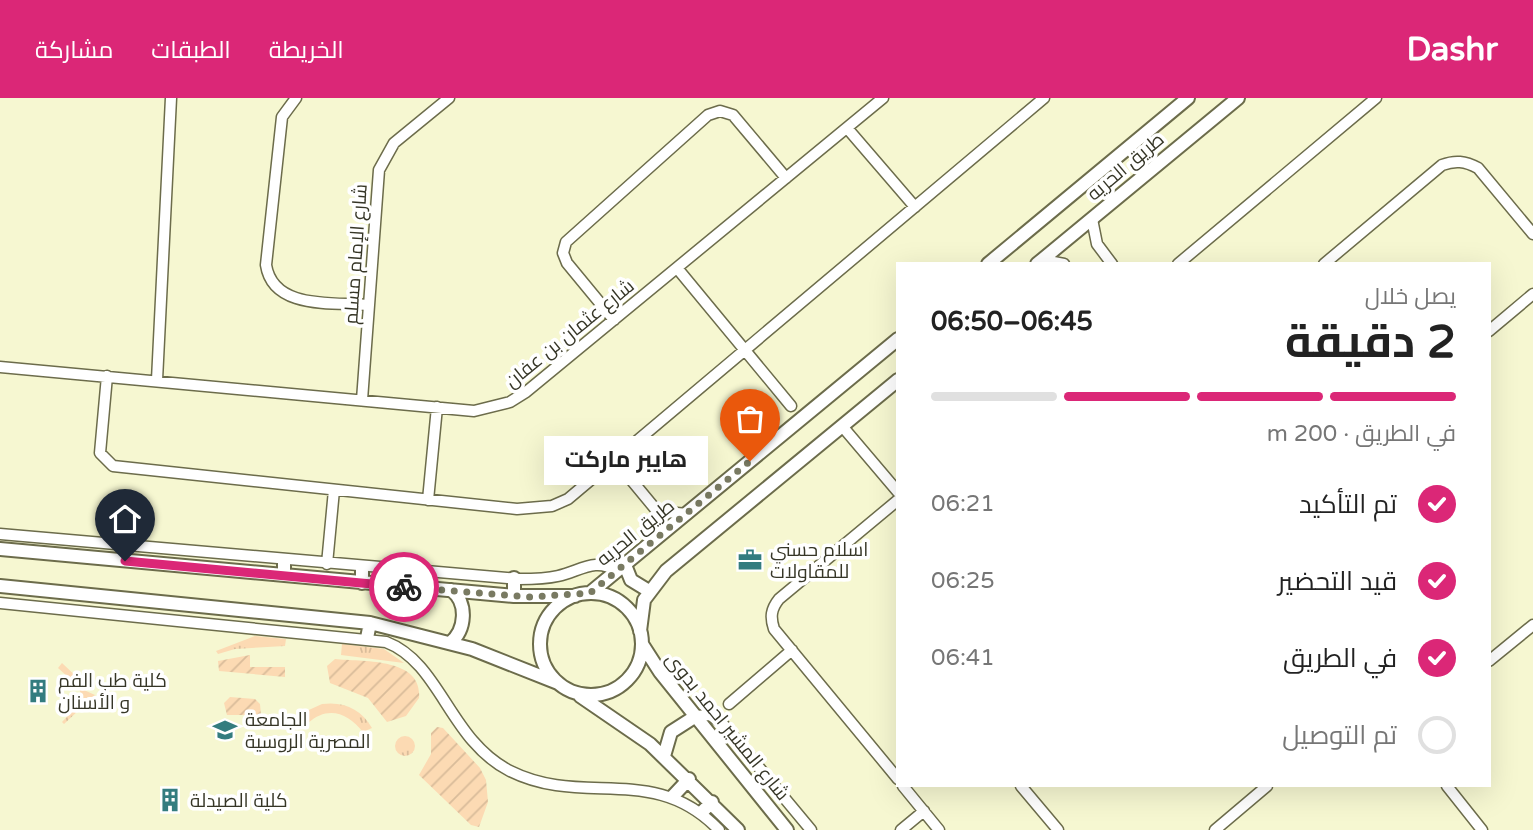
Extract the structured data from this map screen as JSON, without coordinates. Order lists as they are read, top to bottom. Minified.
{"streets":{"street":["طريق الحريه","شارع الإمام مسلم","شارع عثمان بن عفان","شارع المشير احمد بدوى"]},"crossings":[["طريق الحريه","شارع المشير احمد بدوى"],["شارع الإمام مسلم","شارع عثمان بن عفان"]],"places":{"other":["هايبر ماركت"],"office":["اسلام حسني للمقاولات"],"building":["كلية طب الفم و الأسنان","كلية الصيدلة"],"school or university":["الجامعة المصرية الروسية"]},"page":{"header":"Dashr","nav":["الخريطة","الطبقات","مشاركة"],"heading":["2 دقيقة","يصل خلال","06:45–06:50"],"bar":"في الطريق · 200 m","bubble":"هايبر ماركت","list":[["تم التأكيد","06:21"],["قيد التحضير","06:25"],["في الطريق","06:41"],"تم التوصيل"]}}
